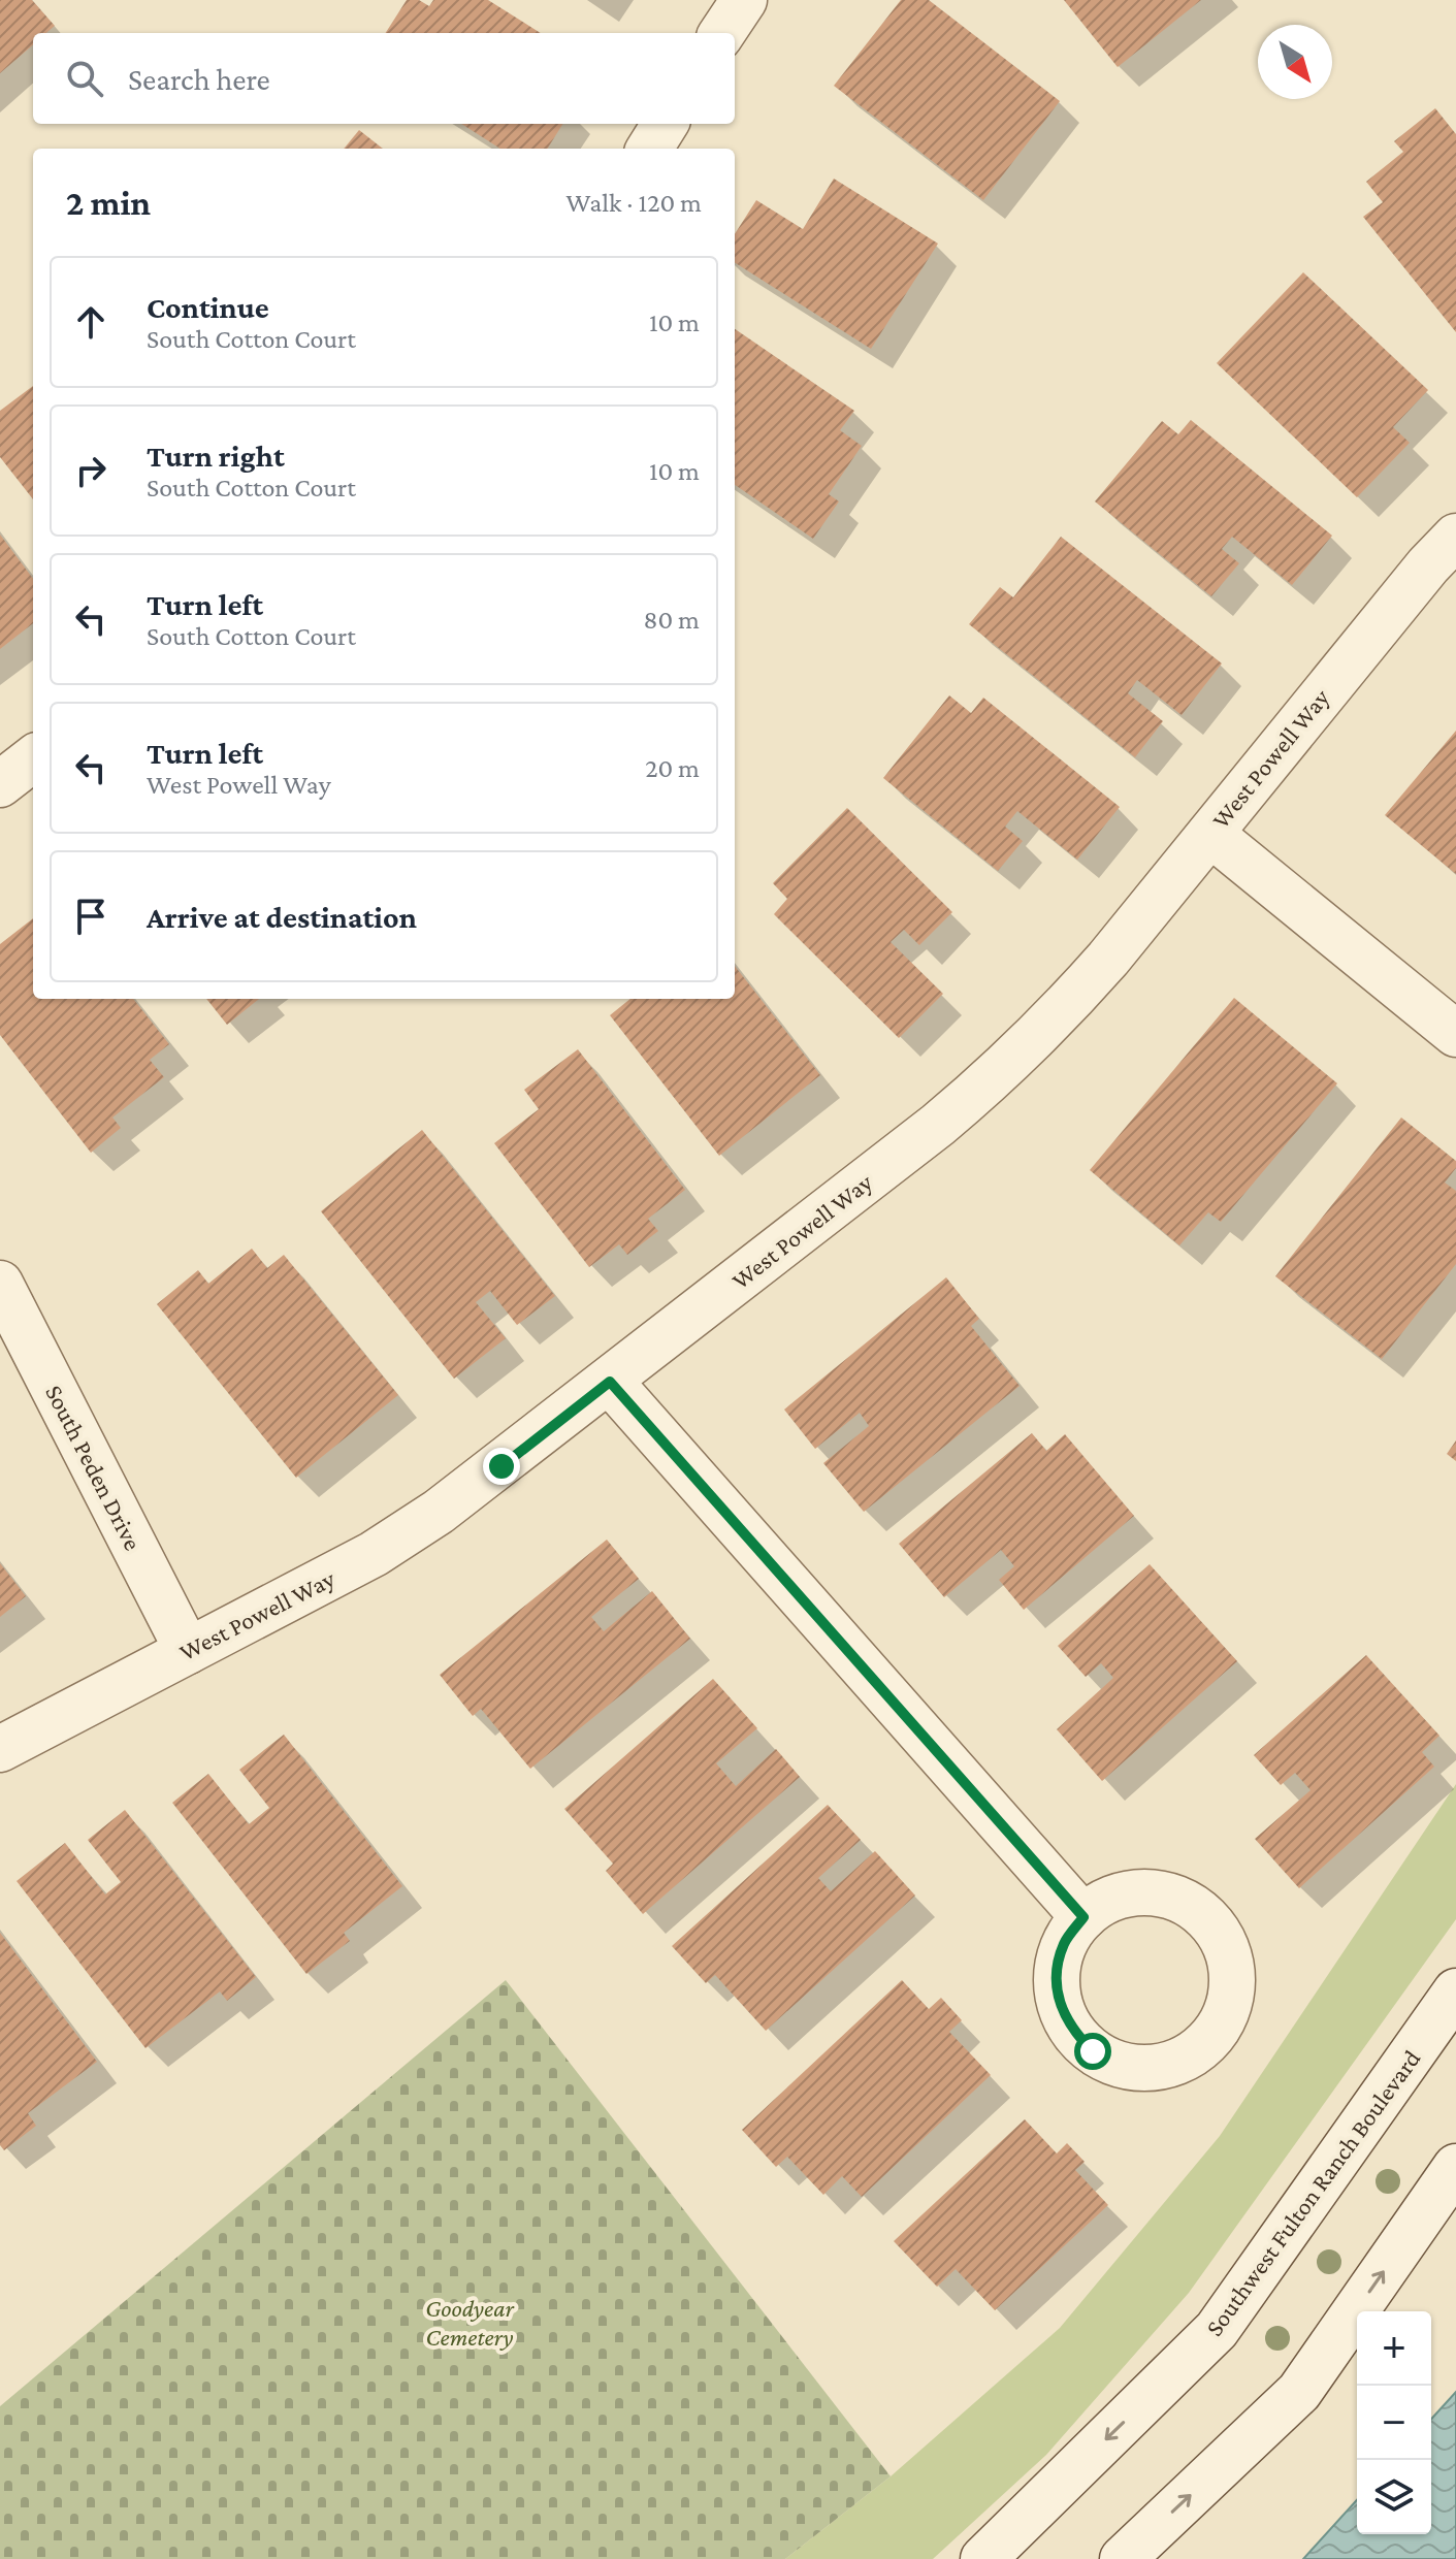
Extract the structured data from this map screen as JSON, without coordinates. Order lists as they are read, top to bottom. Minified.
{"streets":{"street":["West Powell Way","South Peden Drive","Southwest Fulton Ranch Boulevard"]},"crossings":[["West Powell Way","South Peden Drive"]],"parks":["Goodyear Cemetery"],"north":"bottom right","page":{"search":"Search here","heading":["2 min","Walk · 120 m"],"list":[["Continue","South Cotton Court","10 m"],["Turn right","South Cotton Court","10 m"],["Turn left","South Cotton Court","80 m"],["Turn left","West Powell Way","20 m"],"Arrive at destination"],"map_buttons":["+","−"]}}
